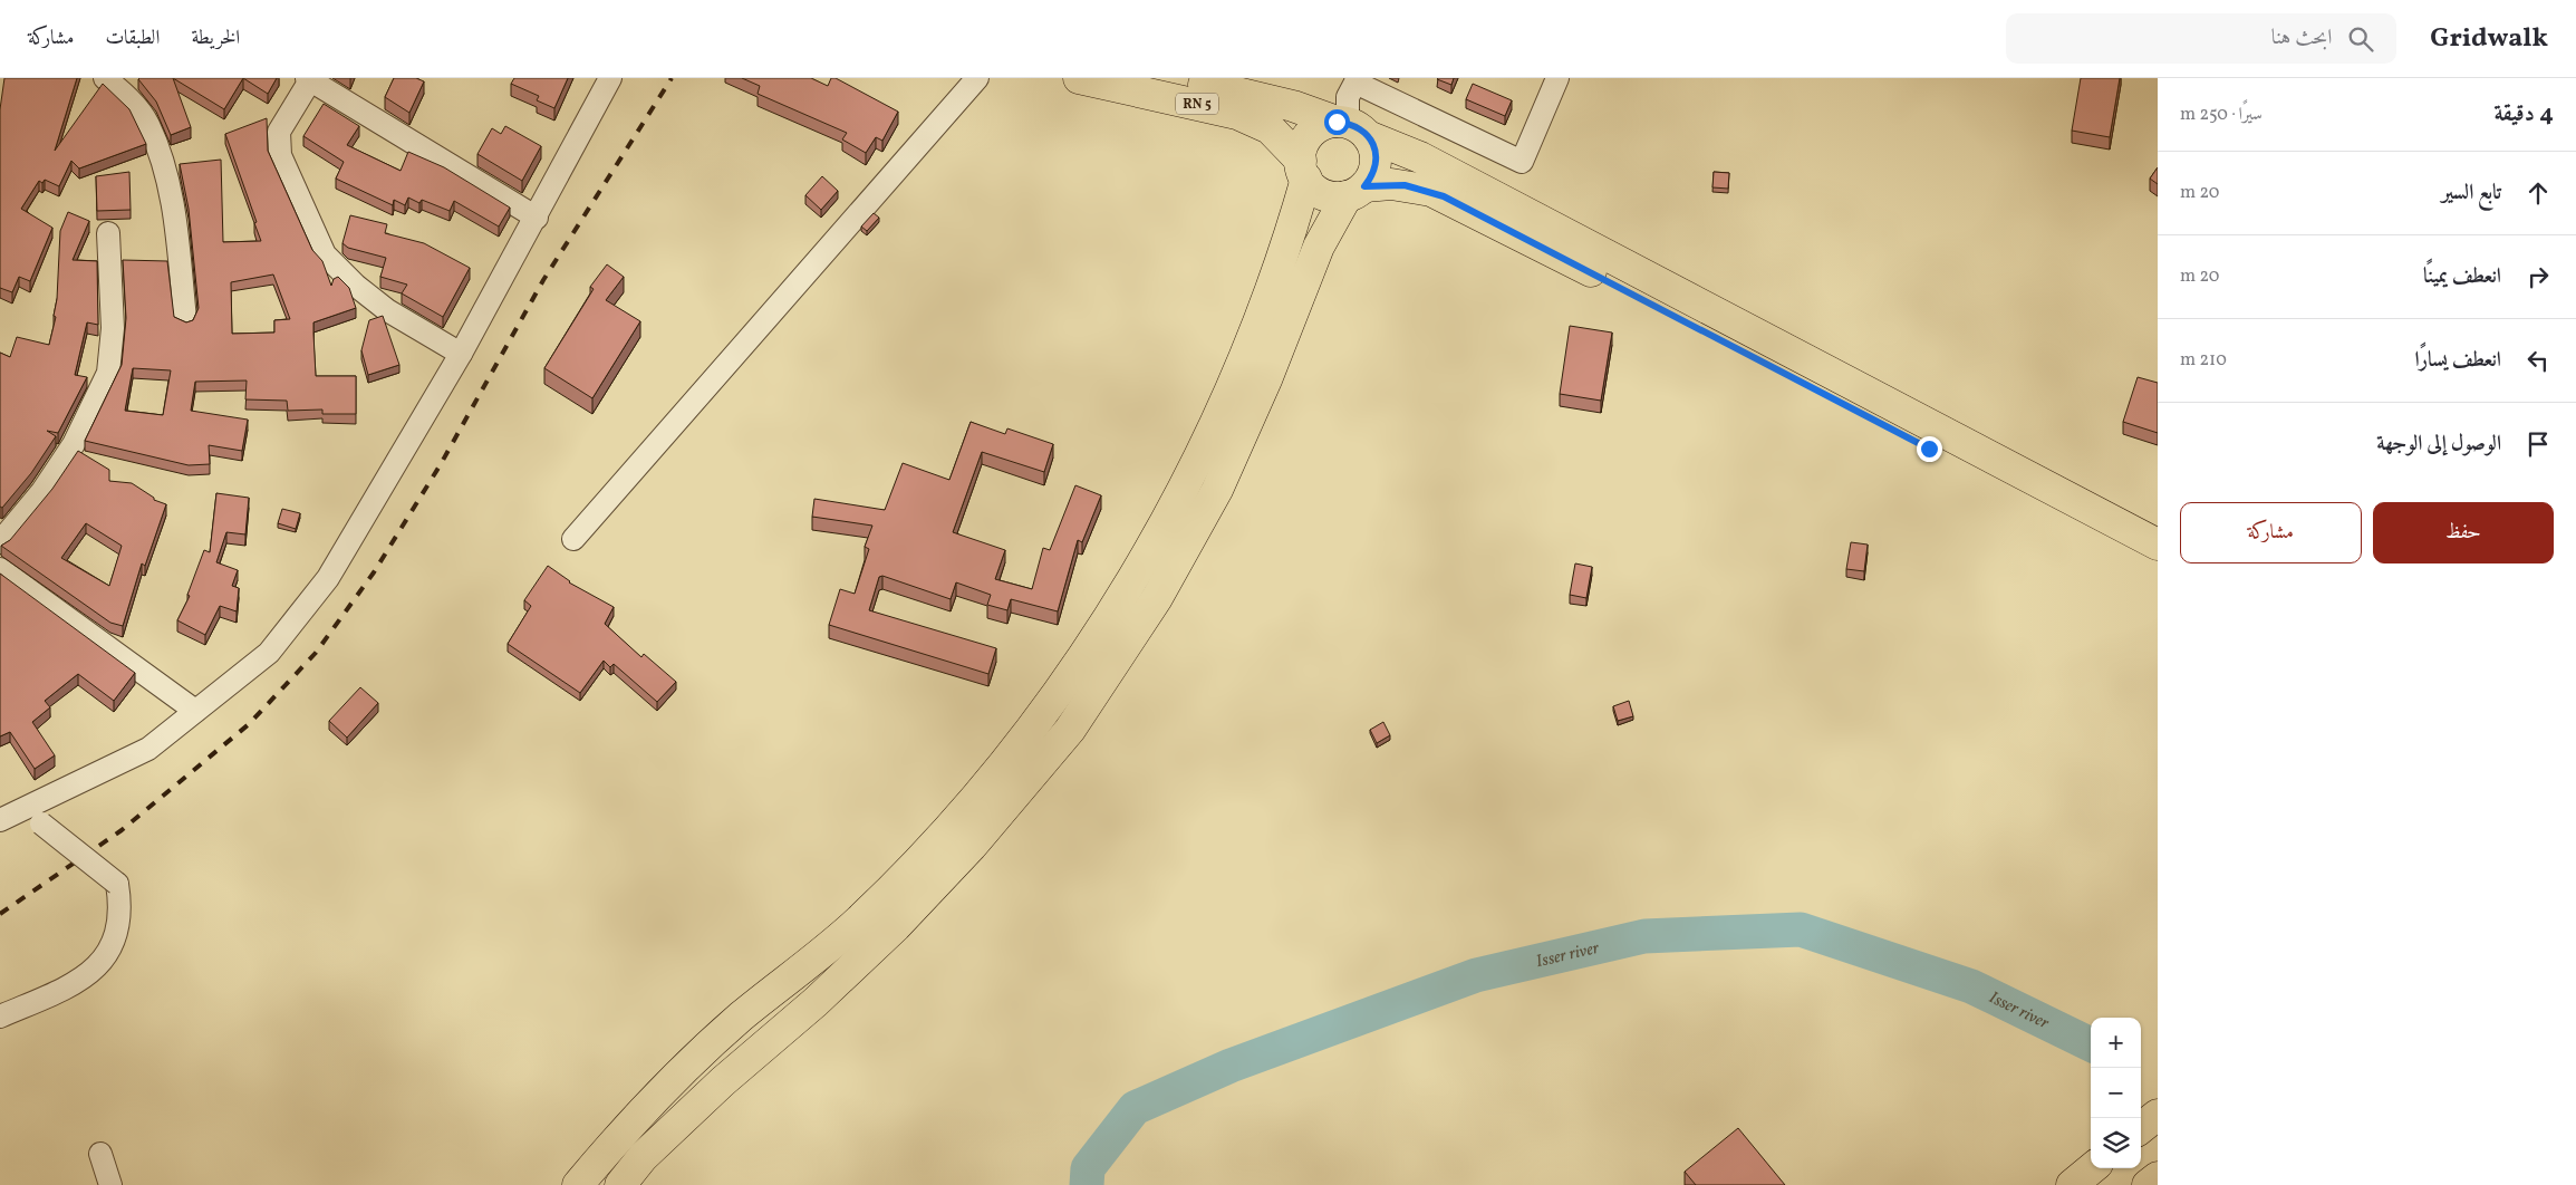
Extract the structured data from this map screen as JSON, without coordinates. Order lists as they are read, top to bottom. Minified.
{"streets":{"main road":["RN 5"]},"water":["Isser river"],"page":{"header":"Gridwalk","search":"ابحث هنا","nav":["الخريطة","الطبقات","مشاركة"],"heading":["4 دقيقة","سيرًا · 250 m"],"list":[["تابع السير","20 m"],["انعطف يمينًا","20 m"],["انعطف يسارًا","210 m"],"الوصول إلى الوجهة"],"buttons":["حفظ","مشاركة"],"map_buttons":["+","−"]}}
